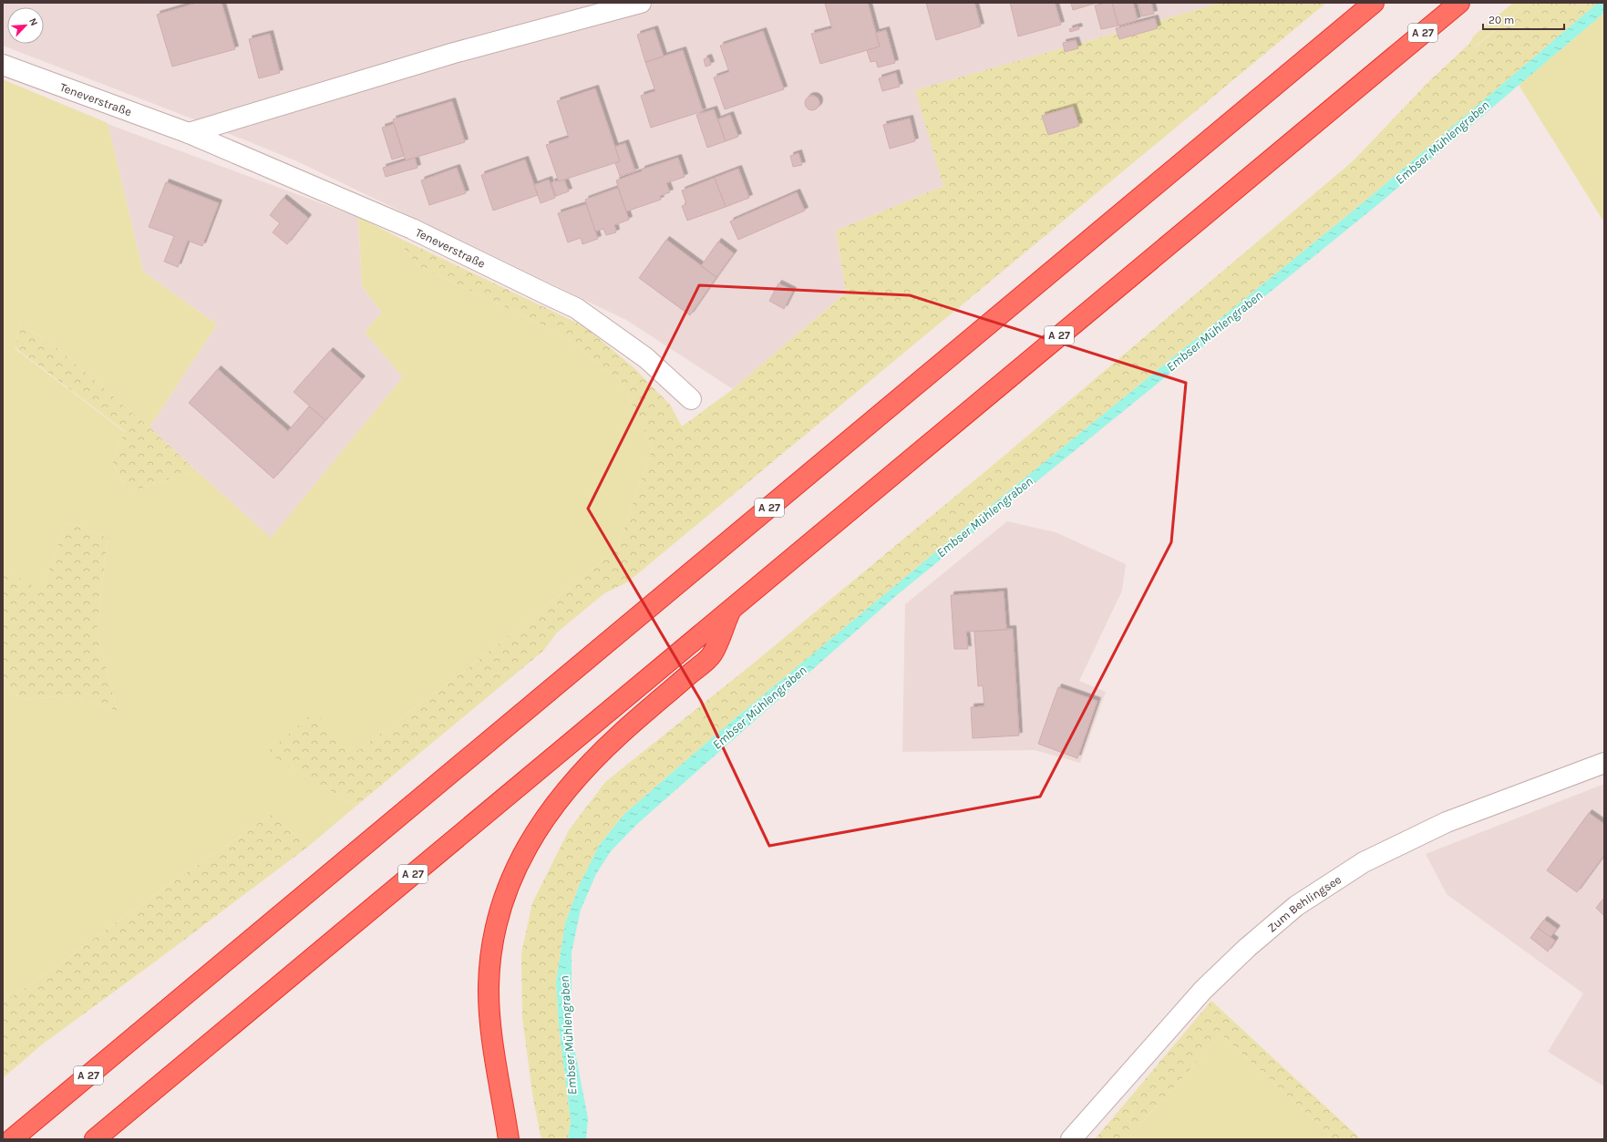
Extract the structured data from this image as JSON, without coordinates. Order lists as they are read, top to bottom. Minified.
{"streets":{"highway":["A 27"],"street":["Teneverstraße","Zum Behlingsee"]},"water":["Embser Mühlengraben"],"scale_bar":"20 m","north":"top right"}
